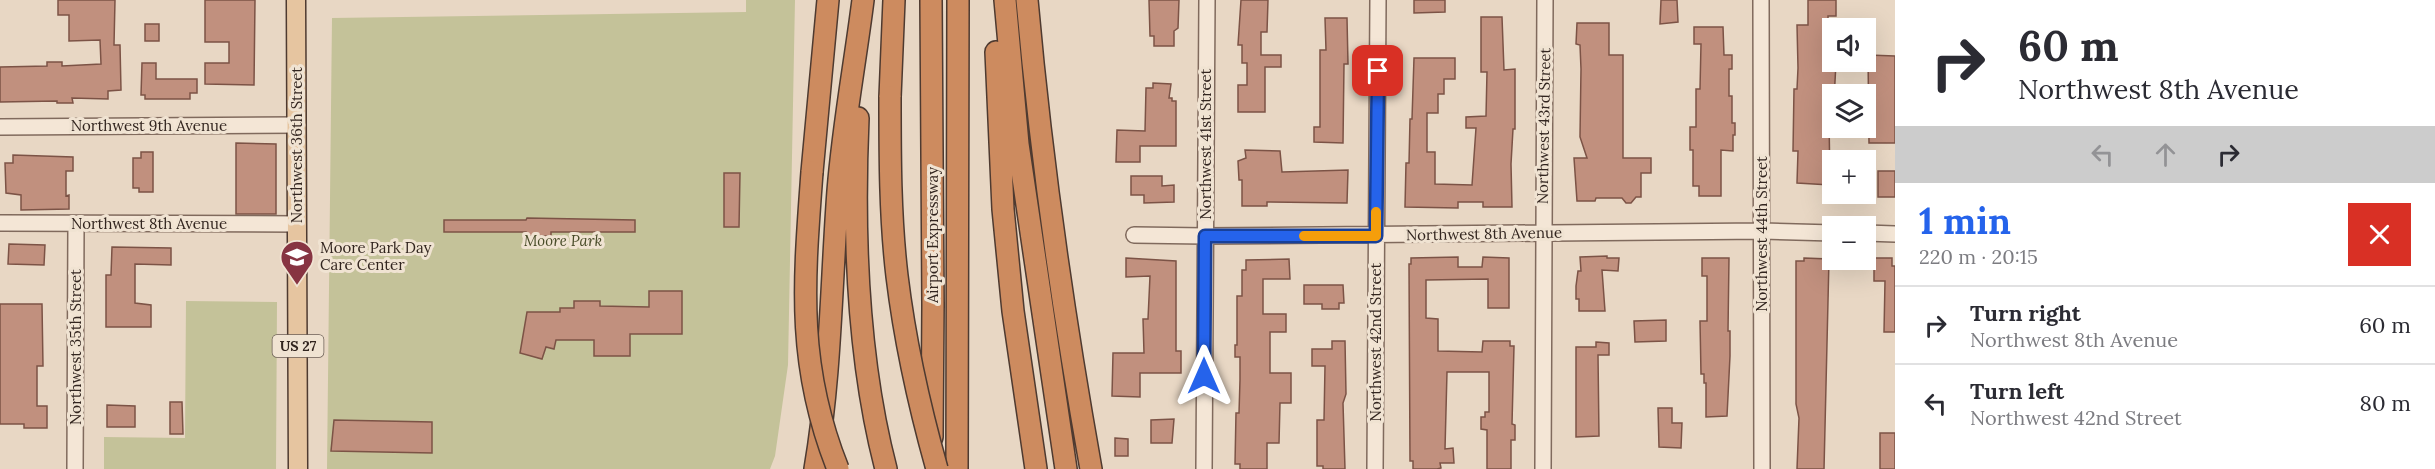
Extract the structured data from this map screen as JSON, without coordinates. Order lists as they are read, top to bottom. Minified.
{"streets":{"highway":["Airport Expressway"],"main road":["Northwest 36th Street","US 27"],"street":["Northwest 9th Avenue","Northwest 43rd Street","Northwest 41st Street","Northwest 8th Avenue","Northwest 44th Street","Northwest 42nd Street","Northwest 35th Street"]},"crossings":[["Northwest 9th Avenue","Northwest 36th Street"],["Northwest 43rd Street","Northwest 8th Avenue"],["Northwest 41st Street","Northwest 8th Avenue"],["Northwest 36th Street","Northwest 8th Avenue"],["Northwest 8th Avenue","Northwest 44th Street"],["Northwest 8th Avenue","Northwest 42nd Street"],["Northwest 8th Avenue","Northwest 35th Street"]],"parks":["Moore Park"],"places":{"school or university":["Moore Park Day Care Center"]},"page":{"turn":["60 m","Northwest 8th Avenue"],"map_buttons":["+","−"],"heading":["1 min","220 m · 20:15"],"list":[{"name":"Turn right","note":"Northwest 8th Avenue","value":"60 m"},{"name":"Turn left","note":"Northwest 42nd Street","value":"80 m"}]}}
